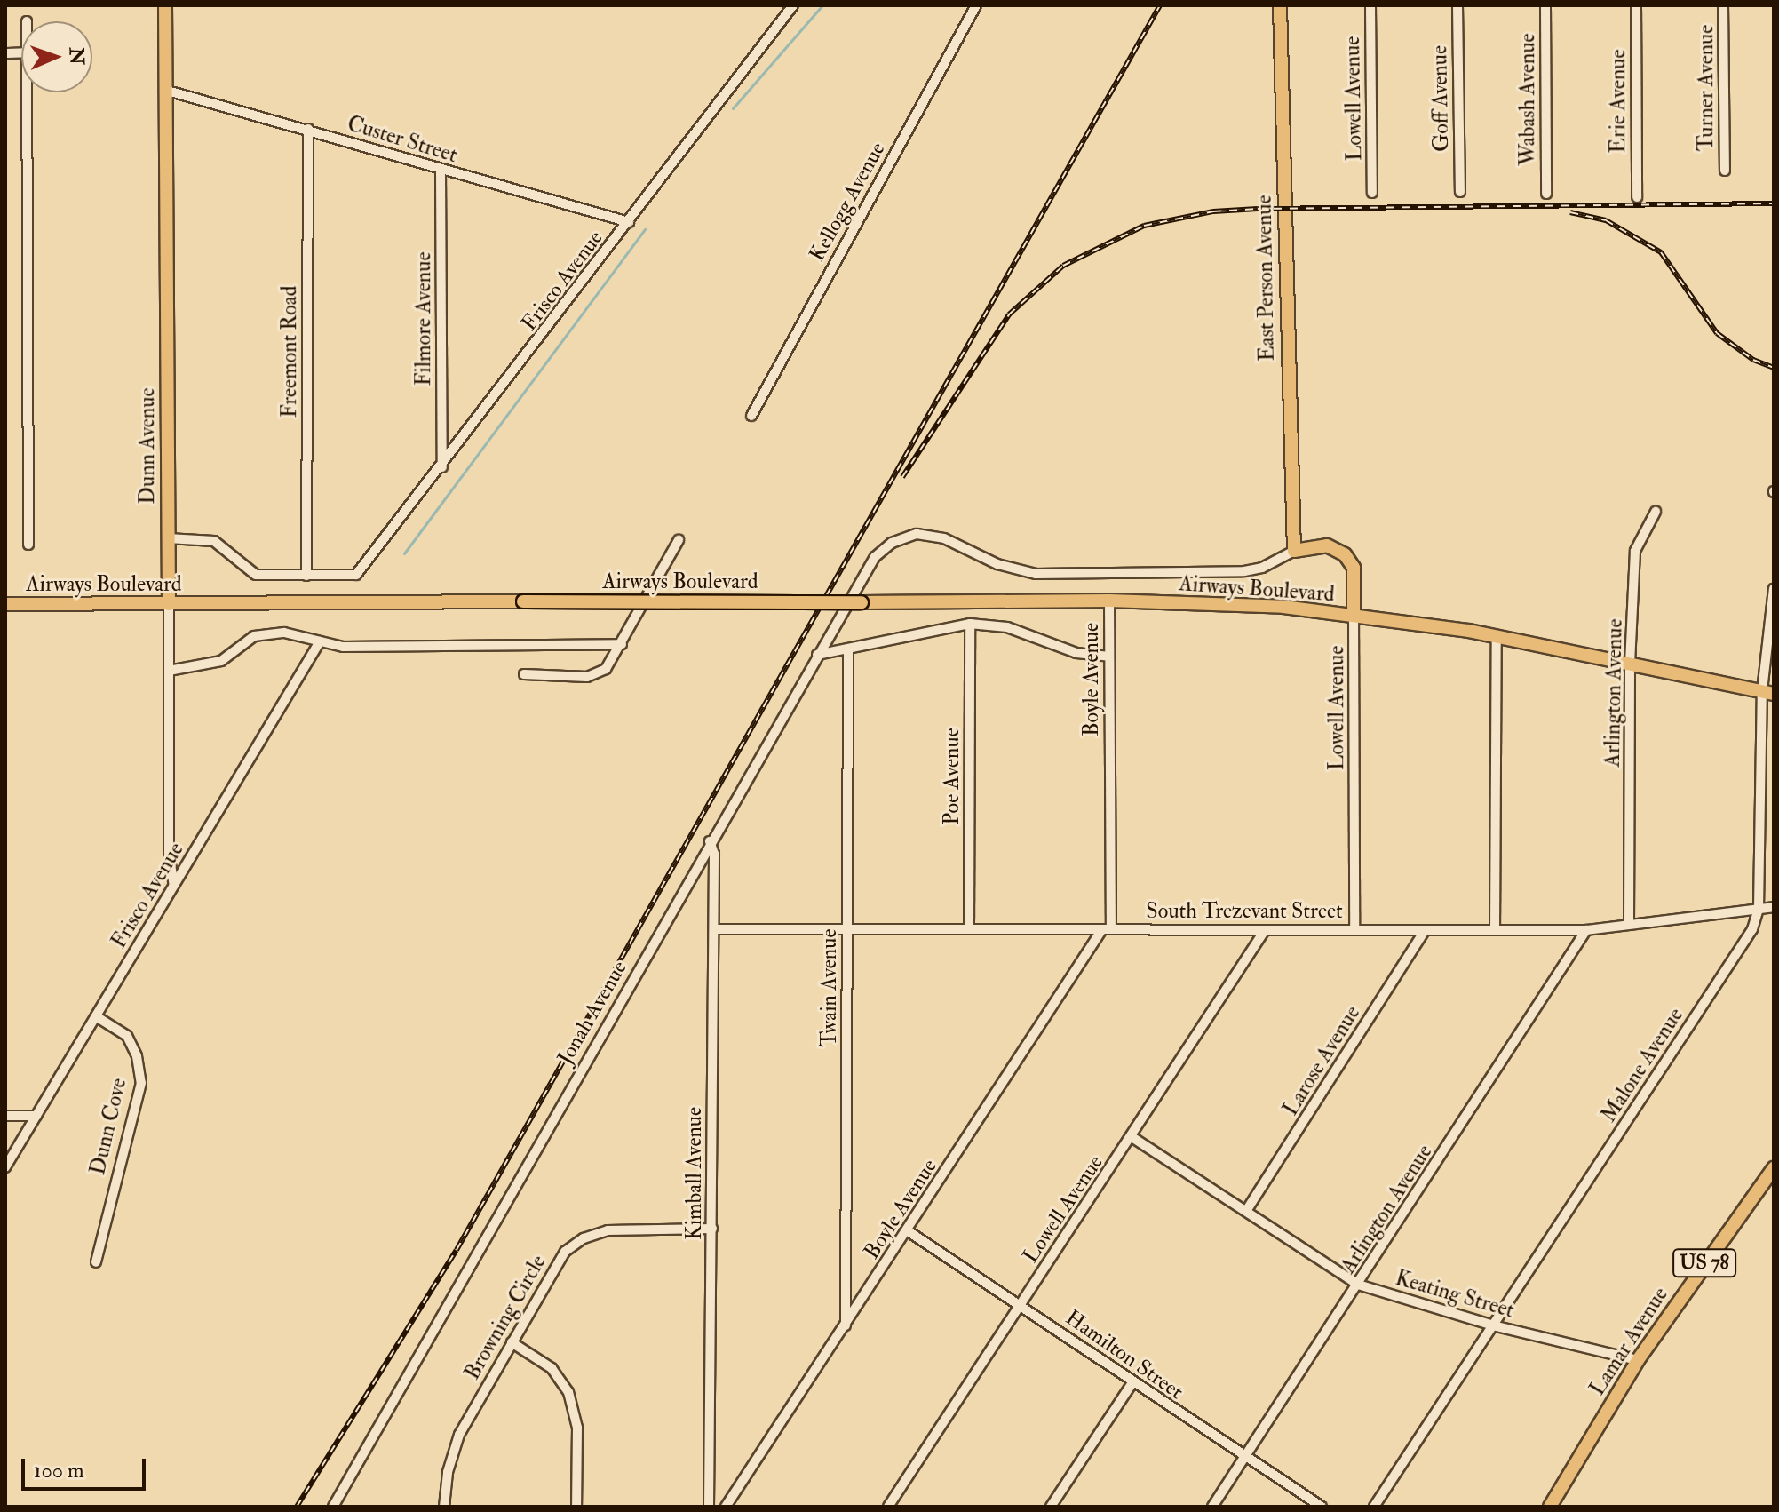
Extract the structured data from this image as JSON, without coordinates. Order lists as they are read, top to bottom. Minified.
{"streets":{"main road":["East Person Avenue","Dunn Avenue","Airways Boulevard","US 78","Lamar Avenue"],"street":["Turner Avenue","Lowell Avenue","Goff Avenue","Wabash Avenue","Erie Avenue","Custer Street","Kellogg Avenue","Frisco Avenue","Filmore Avenue","Freemont Road","Boyle Avenue","Arlington Avenue","Poe Avenue","South Trezevant Street","Twain Avenue","Jonah Avenue","Larose Avenue","Malone Avenue","Dunn Cove","Kimball Avenue","Keating Street","Browning Circle","Hamilton Street"]},"crossings":[["Lowell Avenue","Airways Boulevard"],["Lowell Avenue","South Trezevant Street"],["Lowell Avenue","Keating Street"],["Lowell Avenue","Hamilton Street"],["Custer Street","Frisco Avenue"],["Custer Street","Filmore Avenue"],["Custer Street","Freemont Road"],["Custer Street","Dunn Avenue"],["East Person Avenue","Airways Boulevard"],["Frisco Avenue","Filmore Avenue"],["Frisco Avenue","Freemont Road"],["Frisco Avenue","Dunn Avenue"],["Frisco Avenue","Dunn Cove"],["Dunn Avenue","Airways Boulevard"],["Airways Boulevard","Boyle Avenue"],["Airways Boulevard","Arlington Avenue"],["Airways Boulevard","Jonah Avenue"],["Airways Boulevard","Malone Avenue"],["Boyle Avenue","South Trezevant Street"],["Boyle Avenue","Twain Avenue"],["Boyle Avenue","Hamilton Street"],["Arlington Avenue","South Trezevant Street"],["Arlington Avenue","Keating Street"],["Arlington Avenue","Hamilton Street"],["Poe Avenue","South Trezevant Street"],["South Trezevant Street","Twain Avenue"],["South Trezevant Street","Larose Avenue"],["South Trezevant Street","Malone Avenue"],["South Trezevant Street","Kimball Avenue"],["Jonah Avenue","Kimball Avenue"],["Larose Avenue","Keating Street"],["Malone Avenue","Keating Street"],["Kimball Avenue","Browning Circle"],["Keating Street","Lamar Avenue"]],"scale_bar":"100 m","north":"right"}
